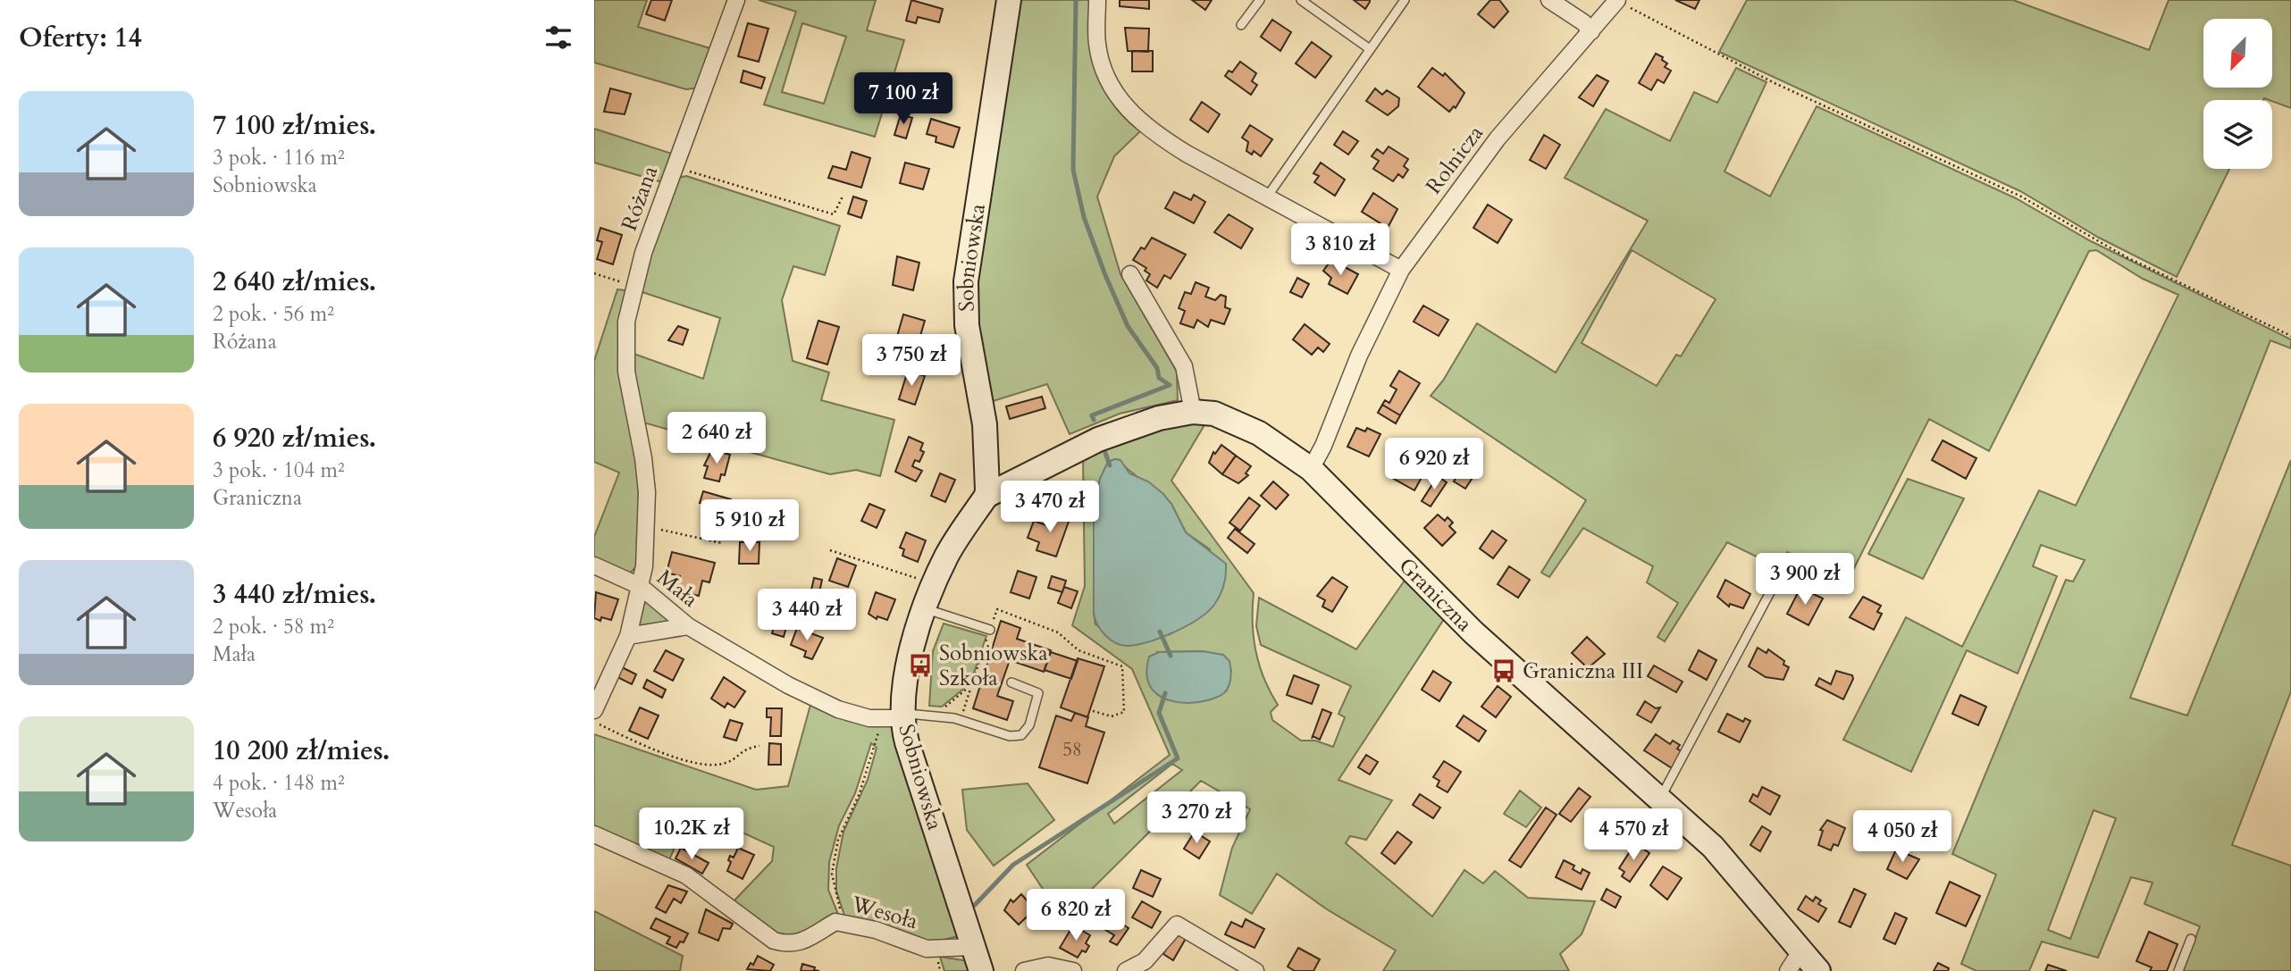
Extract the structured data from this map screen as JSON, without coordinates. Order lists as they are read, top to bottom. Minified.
{"streets":{"street":["Rolnicza","Różana","Sobniowska","Mała","Graniczna","Wesoła"]},"crossings":[["Rolnicza","Graniczna"],["Różana","Mała"],["Sobniowska","Mała"],["Sobniowska","Graniczna"],["Sobniowska","Wesoła"]],"places":{"bus stop":["Sobniowska Szkoła","Graniczna III"]},"house_numbers":["58"],"north":"bottom left","page":{"heading":"Oferty: 14","price":["7 100 zł","3 810 zł","3 750 zł","2 640 zł","6 920 zł","3 470 zł","5 910 zł","3 900 zł","3 440 zł","3 270 zł","10.2K zł","4 570 zł","4 050 zł","6 820 zł"],"list":[{"name":"7 100 zł/mies.","note":"3 pok. · 116 m² · Sobniowska"},{"name":"2 640 zł/mies.","note":"2 pok. · 56 m² · Różana"},{"name":"6 920 zł/mies.","note":"3 pok. · 104 m² · Graniczna"},{"name":"3 440 zł/mies.","note":"2 pok. · 58 m² · Mała"},{"name":"10 200 zł/mies.","note":"4 pok. · 148 m² · Wesoła"}]}}
